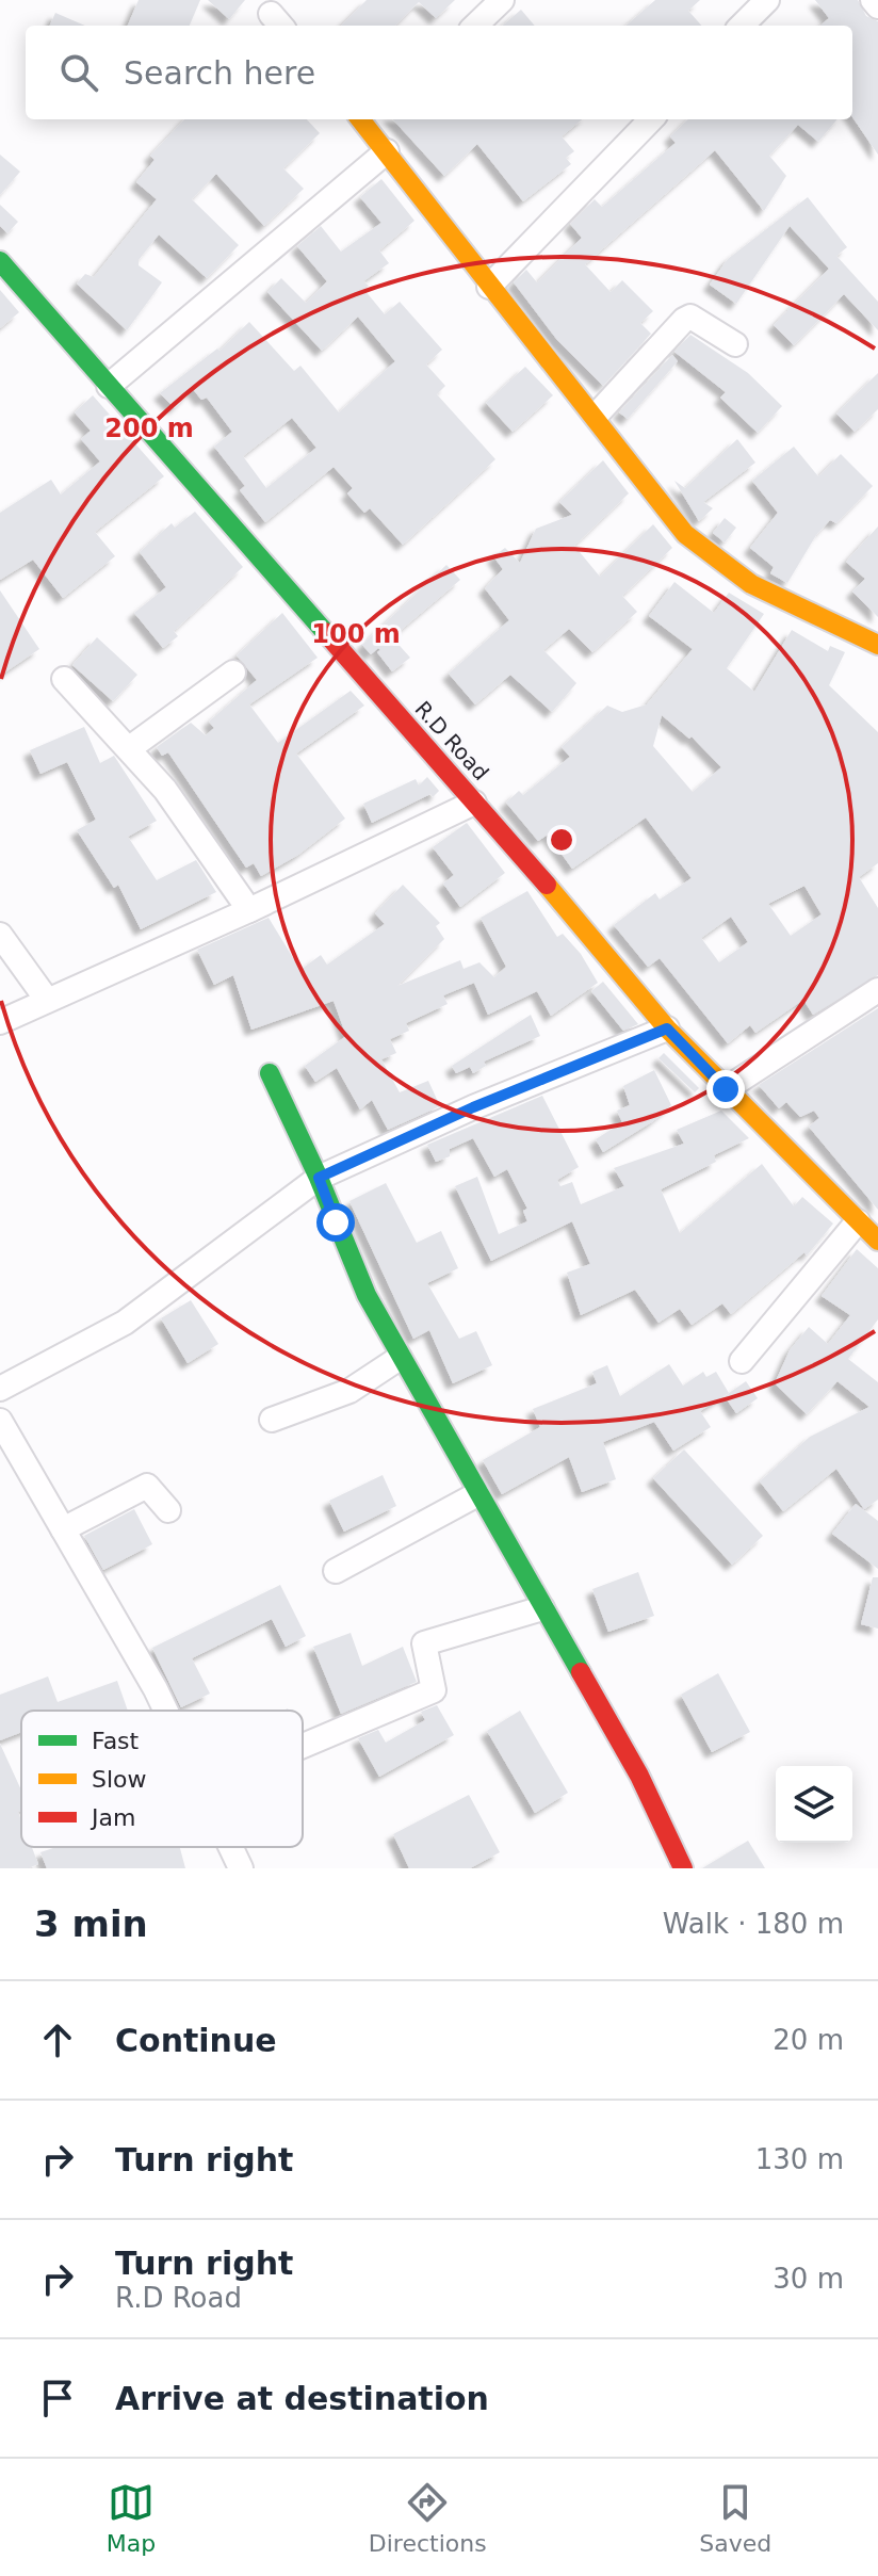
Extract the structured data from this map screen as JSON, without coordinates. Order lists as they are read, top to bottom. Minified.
{"streets":{"street":["R.D Road"]},"legend":["Fast","Slow","Jam"],"page":{"search":"Search here","heading":["3 min","Walk · 180 m"],"list":[["Continue","20 m"],["Turn right","130 m"],["Turn right","R.D Road","30 m"],"Arrive at destination"],"nav":["Map","Directions","Saved"]},"rings":["200 m","100 m"]}
